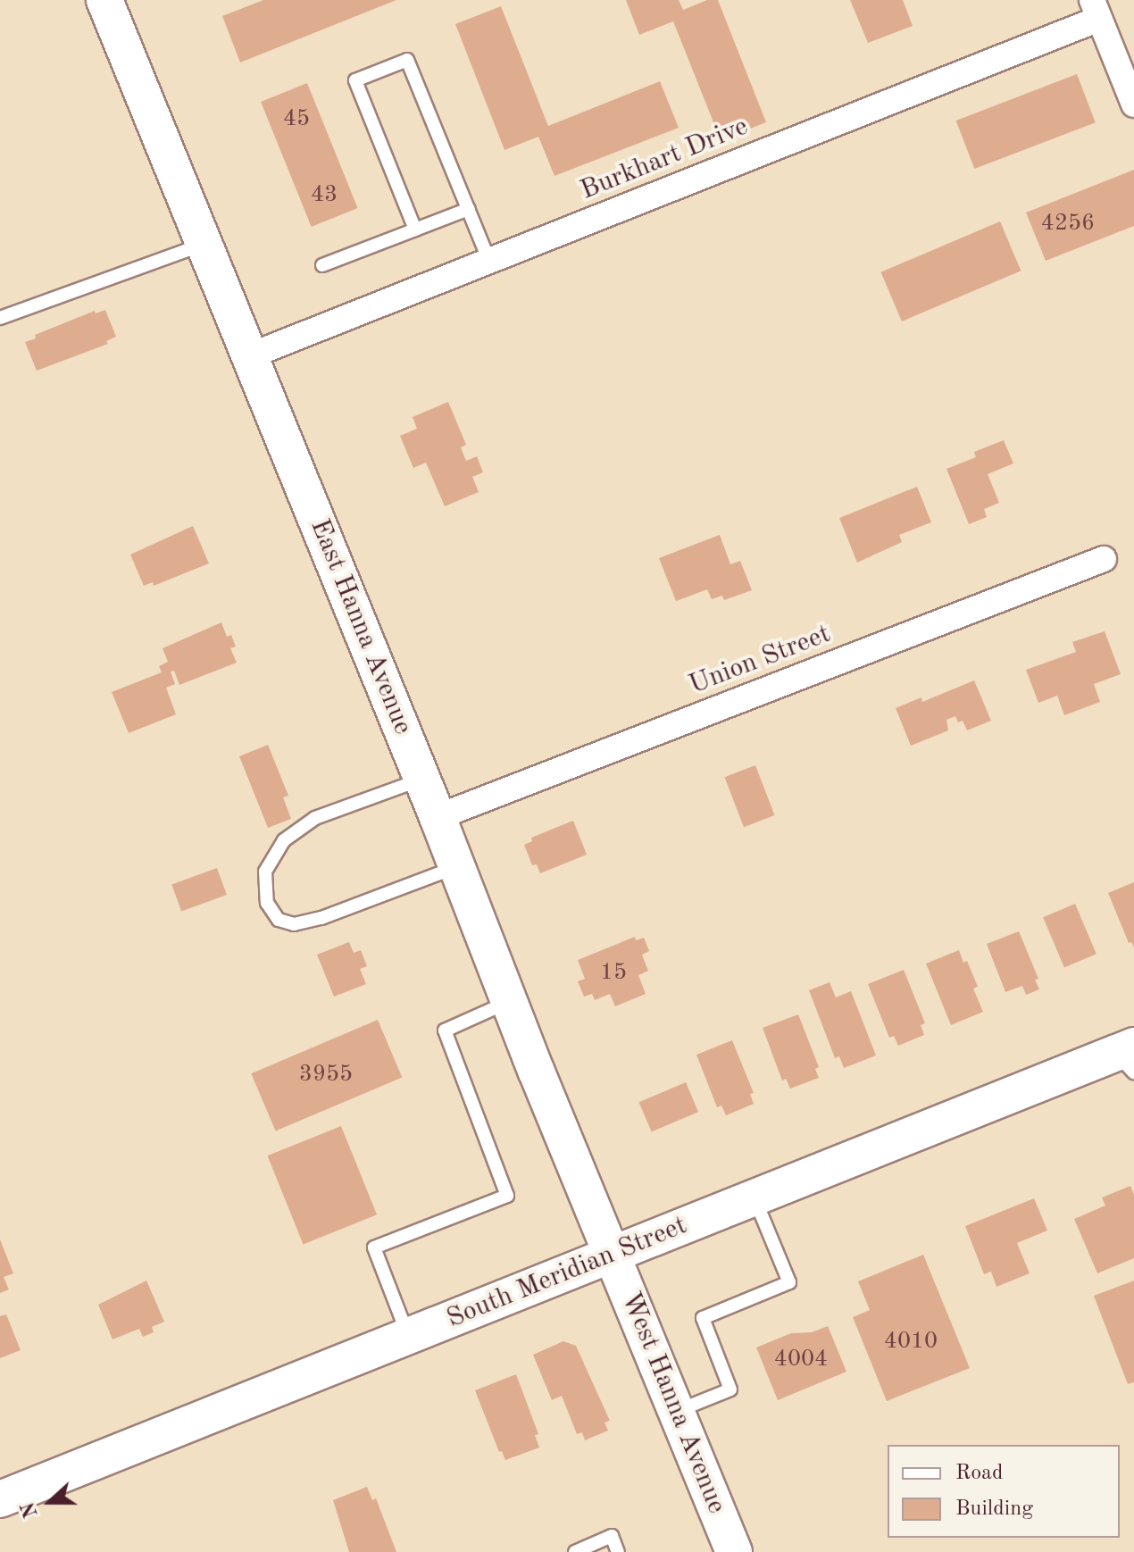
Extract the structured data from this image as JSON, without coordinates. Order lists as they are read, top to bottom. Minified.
{"streets":{"main road":["East Hanna Avenue","South Meridian Street","West Hanna Avenue"],"street":["Burkhart Drive","Union Street"]},"crossings":[["Burkhart Drive","East Hanna Avenue"],["East Hanna Avenue","Union Street"],["East Hanna Avenue","South Meridian Street"],["East Hanna Avenue","West Hanna Avenue"],["South Meridian Street","West Hanna Avenue"]],"house_numbers":["45","43","4256","15","3955","4010","4004"],"legend":["Road","Building"],"north":"left"}
